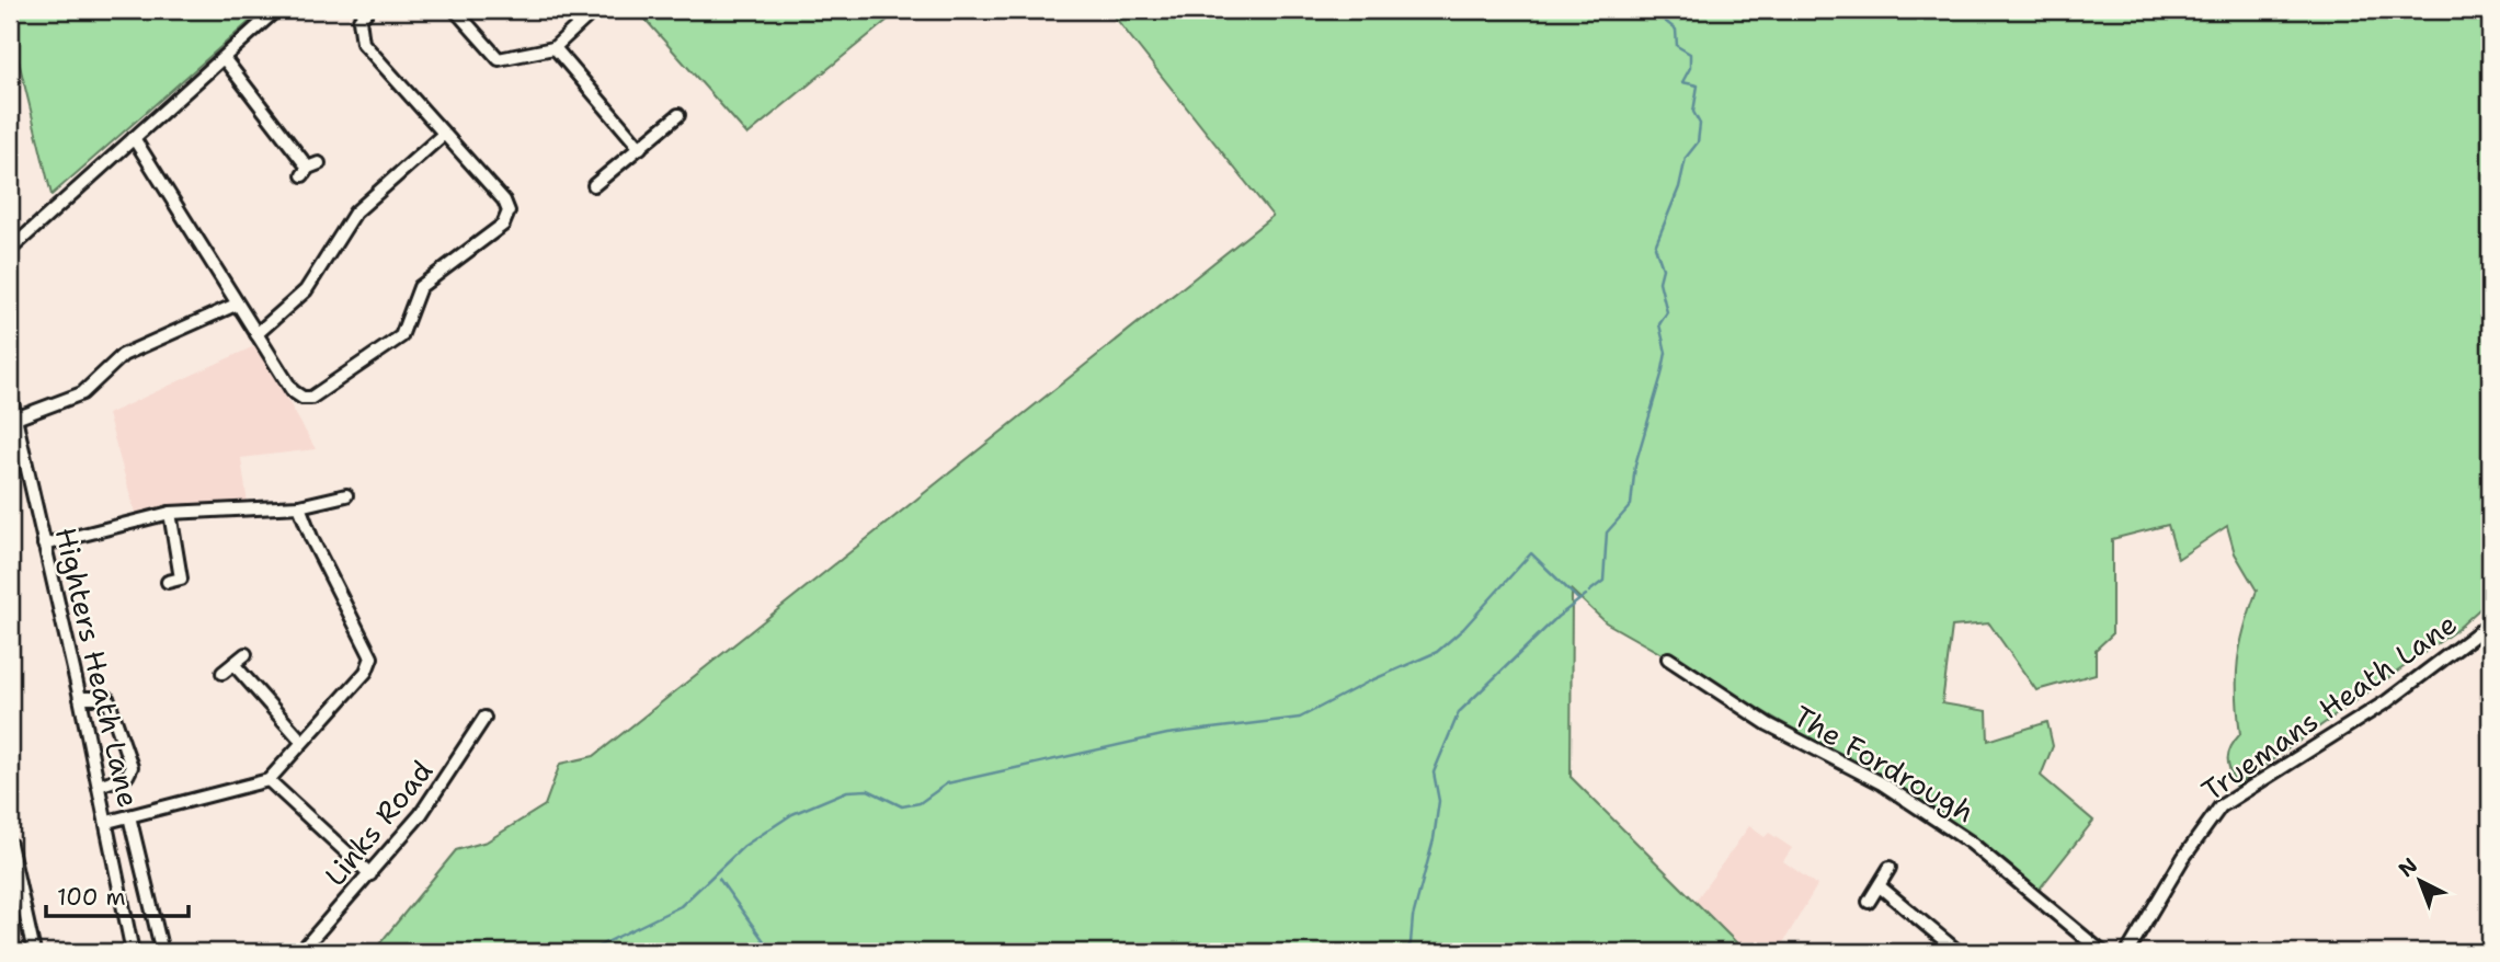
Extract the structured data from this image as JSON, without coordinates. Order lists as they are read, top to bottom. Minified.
{"streets":{"street":["Highters Heath Lane","Truemans Heath Lane","The Fordrough","Links Road"]},"scale_bar":"100 m","north":"top left"}
